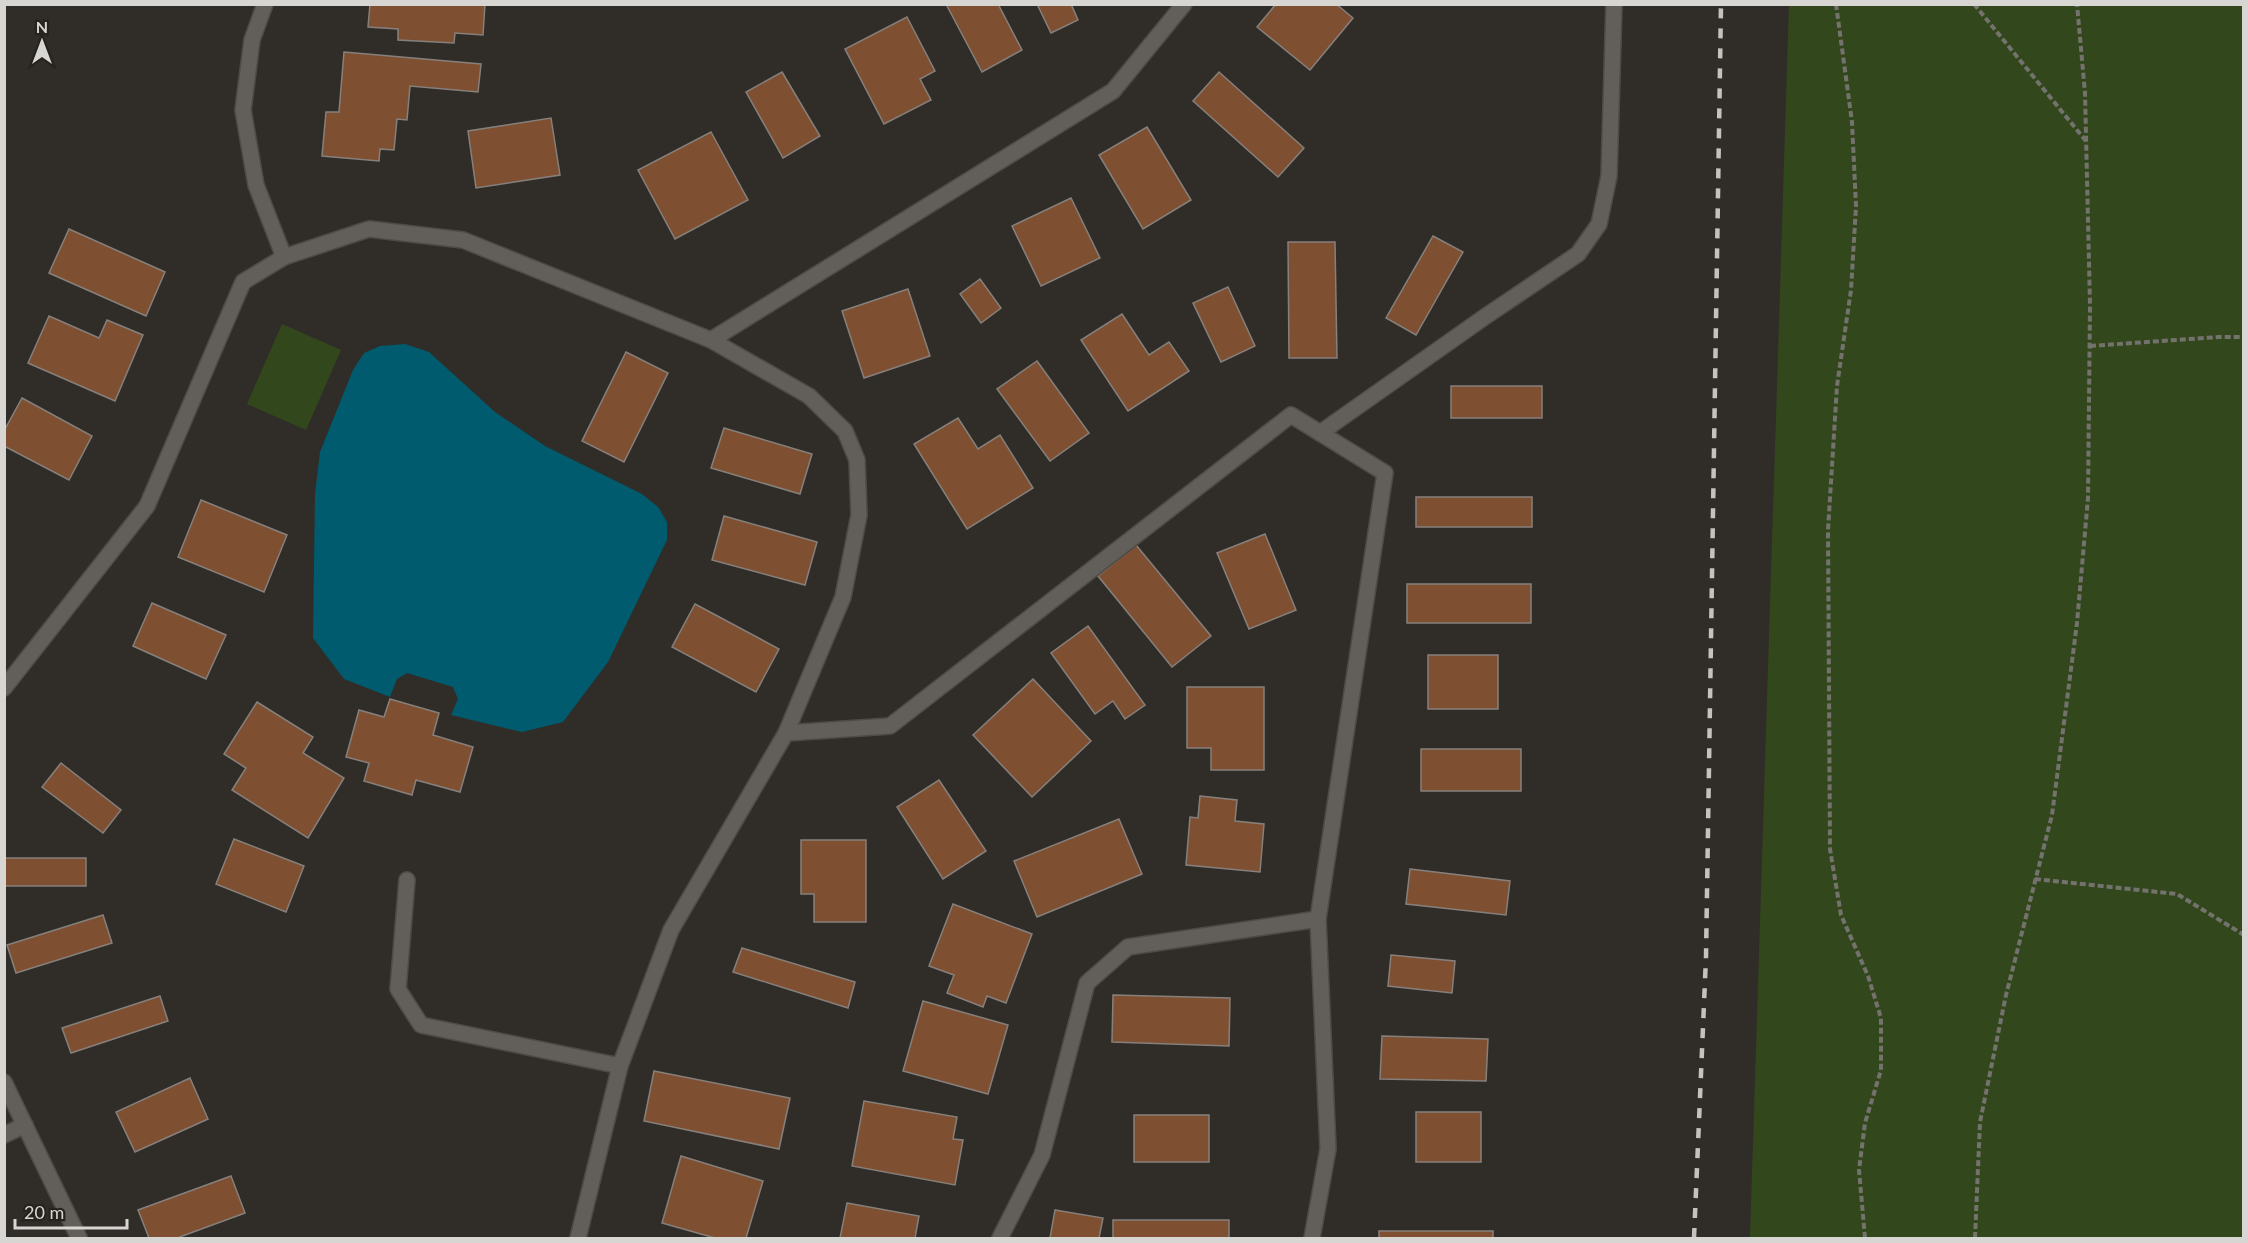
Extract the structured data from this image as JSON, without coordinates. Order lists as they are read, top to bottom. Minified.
{"scale_bar":"20 m","north":"top"}
